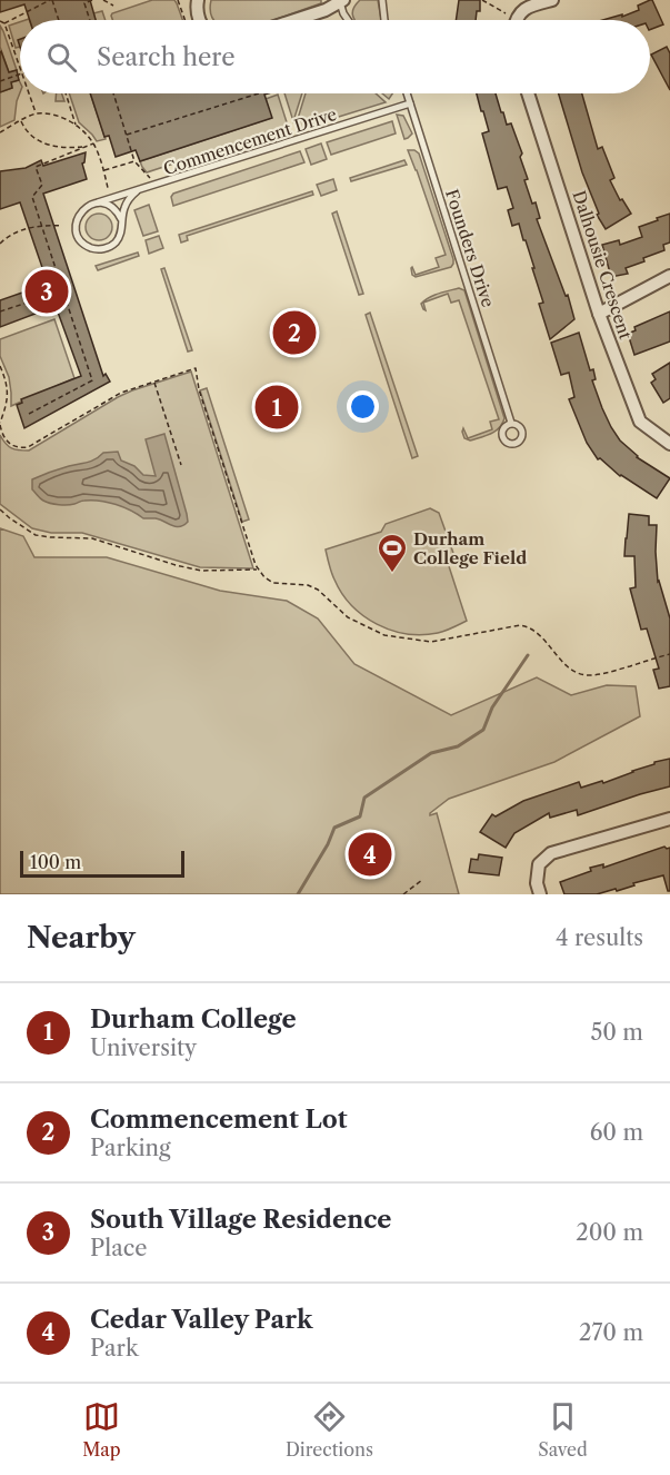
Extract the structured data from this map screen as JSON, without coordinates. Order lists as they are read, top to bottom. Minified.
{"streets":{"street":["Dalhousie Crescent"],"lane":["Commencement Drive","Founders Drive"]},"crossings":[["Commencement Drive","Founders Drive"]],"places":{"sports":["Durham College Field"]},"scale_bar":"100 m","page":{"search":"Search here","pins":["3","2","1","4"],"scale":"100 m","heading":["Nearby","4 results"],"list":[{"mark":"1","name":"Durham College","note":"University","value":"50 m"},{"mark":"2","name":"Commencement Lot","note":"Parking","value":"60 m"},{"mark":"3","name":"South Village Residence","note":"Place","value":"200 m"},{"mark":"4","name":"Cedar Valley Park","note":"Park","value":"270 m"}],"nav":["Map","Directions","Saved"]}}
